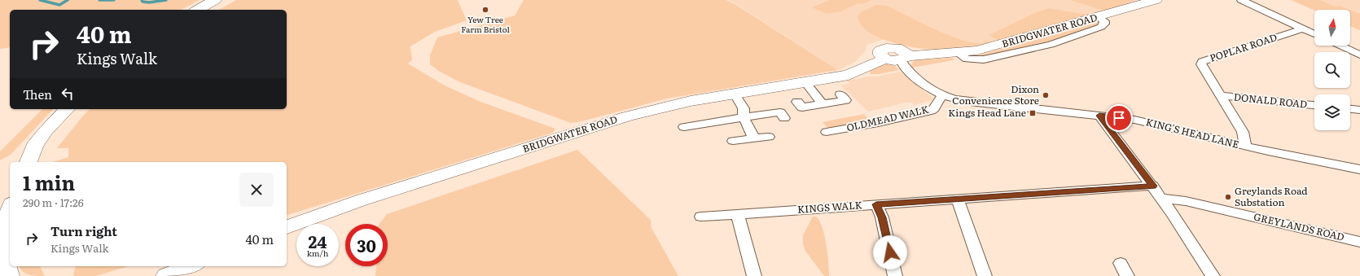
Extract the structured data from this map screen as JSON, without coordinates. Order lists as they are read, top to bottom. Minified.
{"streets":{"highway":["BRIDGWATER ROAD"],"street":["POPLAR ROAD","DONALD ROAD","OLDMEAD WALK","KING'S HEAD LANE","KINGS WALK","GREYLANDS ROAD"]},"crossings":[["BRIDGWATER ROAD","KING'S HEAD LANE"],["POPLAR ROAD","DONALD ROAD"],["POPLAR ROAD","KING'S HEAD LANE"],["OLDMEAD WALK","KING'S HEAD LANE"]],"places":{"other":["Yew Tree Farm Bristol","Dixon Convenience Store","Greylands Road Substation"],"transit":["Kings Head Lane"]},"north":"top","page":{"turn":["40 m","Kings Walk"],"then":"Then","heading":["1 min","290 m · 17:26"],"list":[{"name":"Turn right","note":"Kings Walk","value":"40 m"}],"speed":"24 km/h","limit":"30"}}
